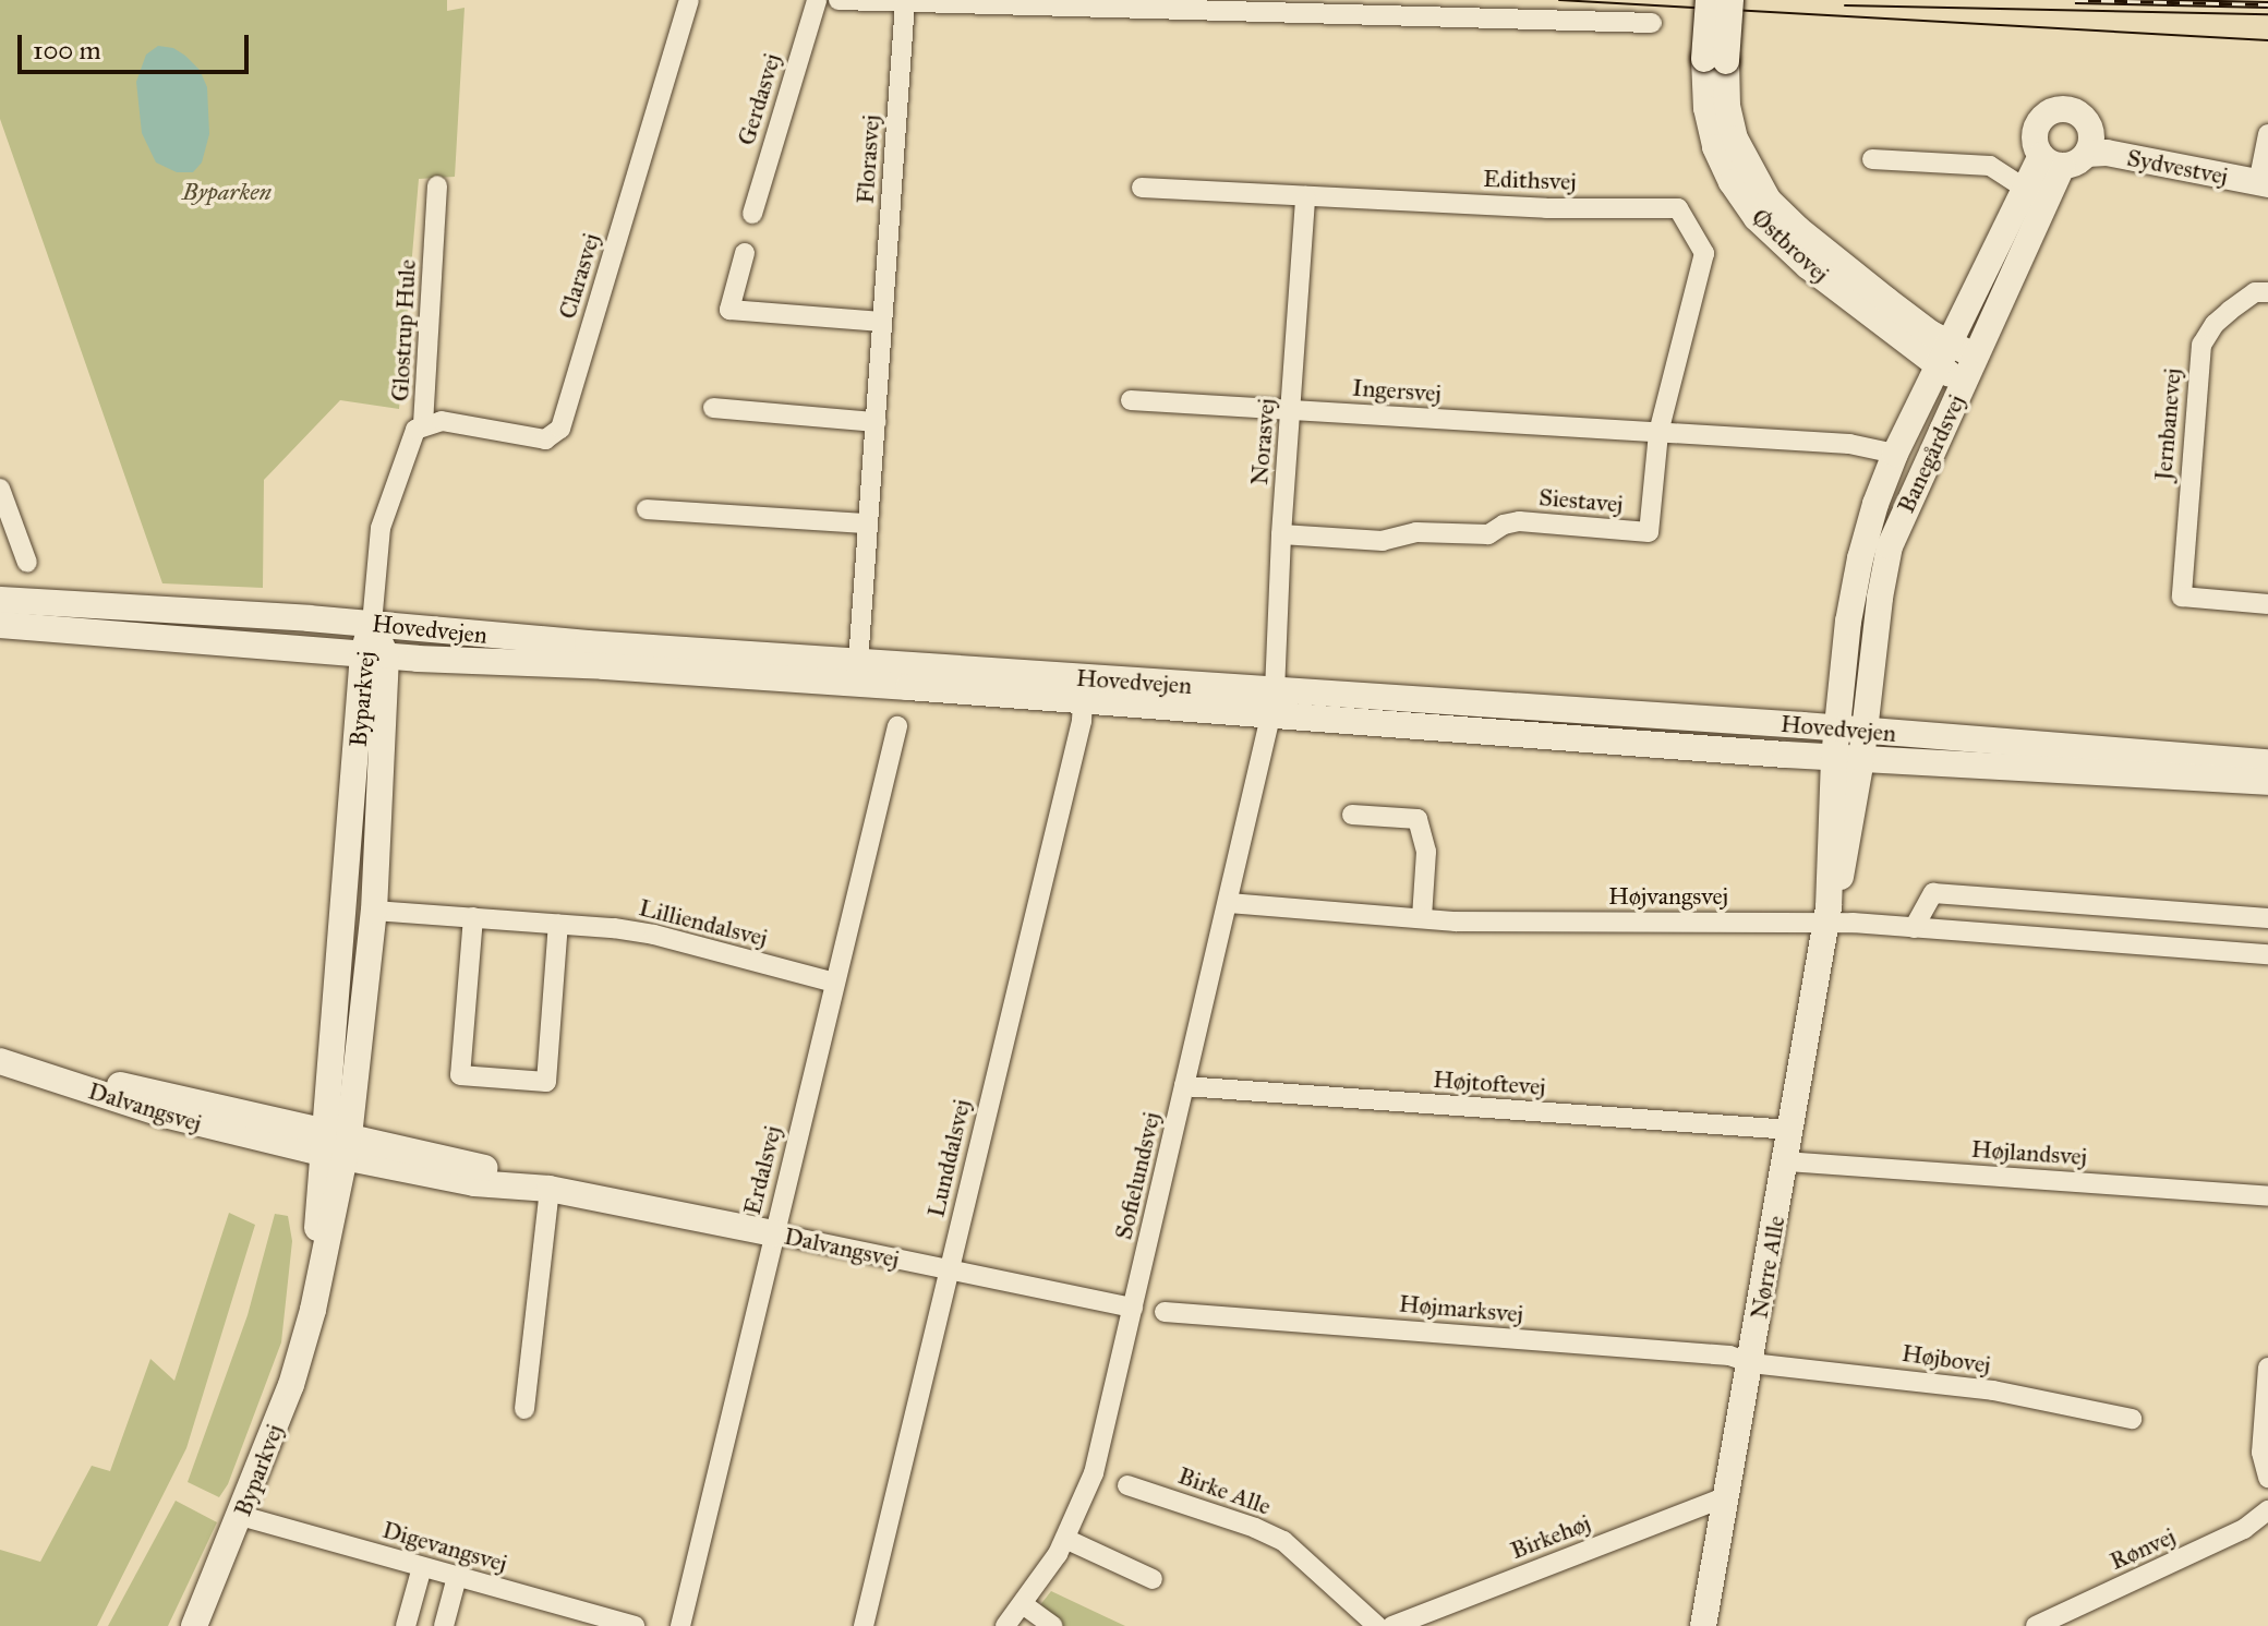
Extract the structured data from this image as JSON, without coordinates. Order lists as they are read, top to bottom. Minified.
{"streets":{"street":["Gerdasvej","Florasvej","Sydvestvej","Edithsvej","Østbrovej","Clarasvej","Glostrup Hule","Ingersvej","Jernbanevej","Norasvej","Banegårdsvej","Siestavej","Hovedvejen","Byparkvej","Højvangsvej","Lilliendalsvej","Højtoftevej","Dalvangsvej","Højlandsvej","Lunddalsvej","Erdalsvej","Sofielundsvej","Nørre Alle","Højmarksvej","Højbovej","Birke Alle","Birkehøj","Digevangsvej","Rønvej"]},"crossings":[["Florasvej","Hovedvejen"],["Sydvestvej","Banegårdsvej"],["Edithsvej","Ingersvej"],["Edithsvej","Norasvej"],["Edithsvej","Siestavej"],["Østbrovej","Banegårdsvej"],["Clarasvej","Glostrup Hule"],["Glostrup Hule","Hovedvejen"],["Glostrup Hule","Byparkvej"],["Ingersvej","Norasvej"],["Ingersvej","Siestavej"],["Norasvej","Siestavej"],["Norasvej","Hovedvejen"],["Norasvej","Sofielundsvej"],["Banegårdsvej","Hovedvejen"],["Banegårdsvej","Nørre Alle"],["Hovedvejen","Byparkvej"],["Hovedvejen","Lunddalsvej"],["Hovedvejen","Sofielundsvej"],["Hovedvejen","Nørre Alle"],["Byparkvej","Lilliendalsvej"],["Byparkvej","Dalvangsvej"],["Byparkvej","Digevangsvej"],["Højvangsvej","Sofielundsvej"],["Højvangsvej","Nørre Alle"],["Lilliendalsvej","Erdalsvej"],["Højtoftevej","Sofielundsvej"],["Højtoftevej","Nørre Alle"],["Dalvangsvej","Lunddalsvej"],["Dalvangsvej","Erdalsvej"],["Dalvangsvej","Sofielundsvej"],["Højlandsvej","Nørre Alle"],["Nørre Alle","Højmarksvej"],["Nørre Alle","Højbovej"],["Nørre Alle","Birkehøj"],["Højmarksvej","Højbovej"]],"parks":["Byparken"],"scale_bar":"100 m"}
